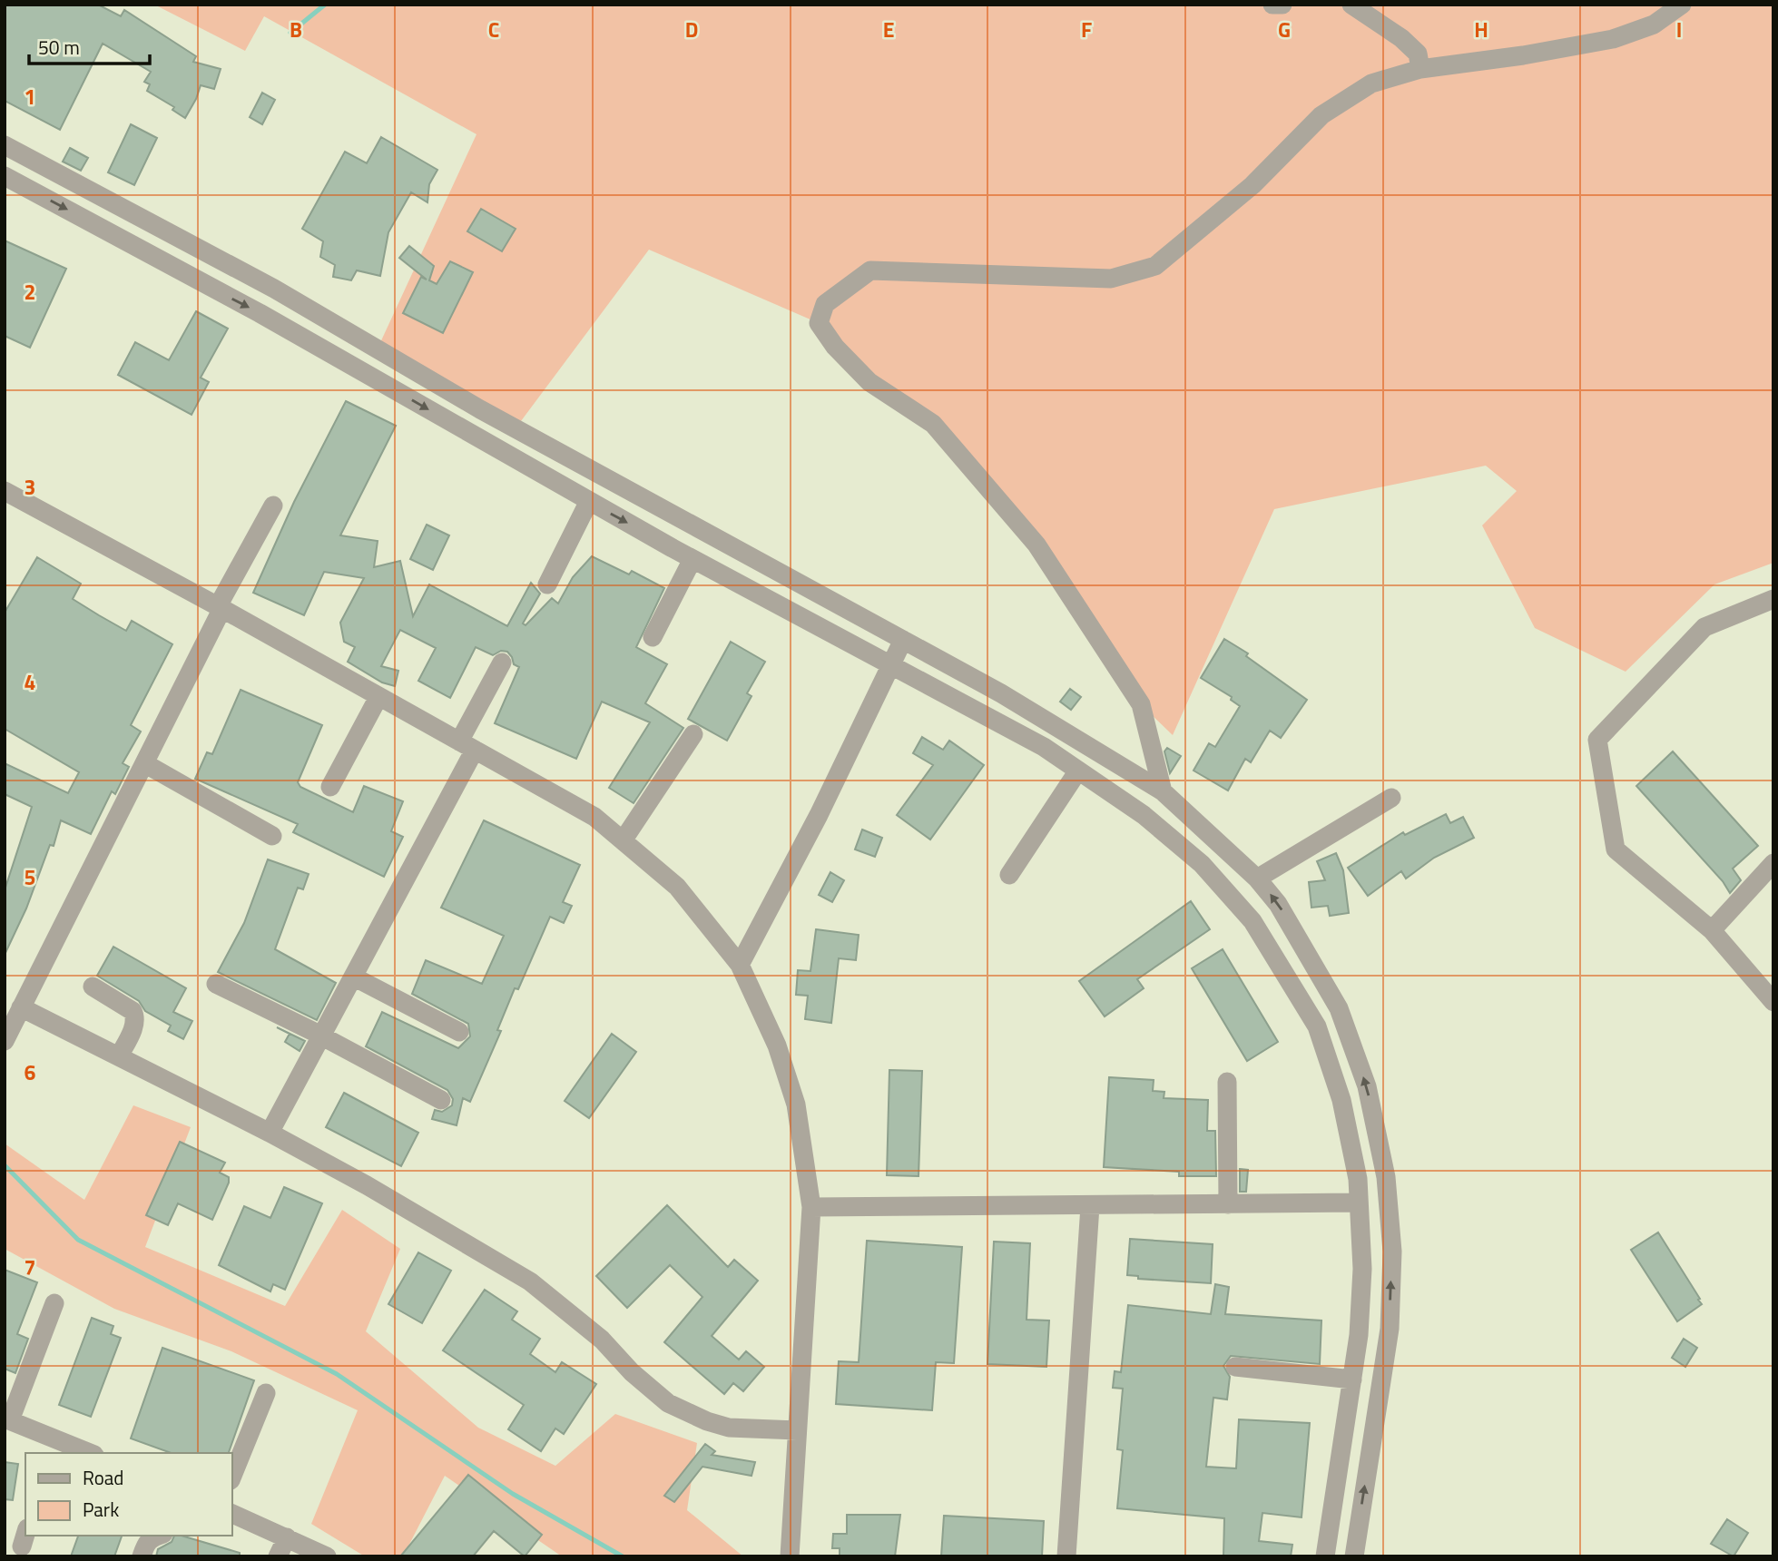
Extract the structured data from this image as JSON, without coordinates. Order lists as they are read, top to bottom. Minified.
{"legend":["Road","Park"],"scale_bar":"50 m","grid":{"columns":["B","C","D","E","F","G","H","I"],"rows":["1","2","3","4","5","6","7"]}}
